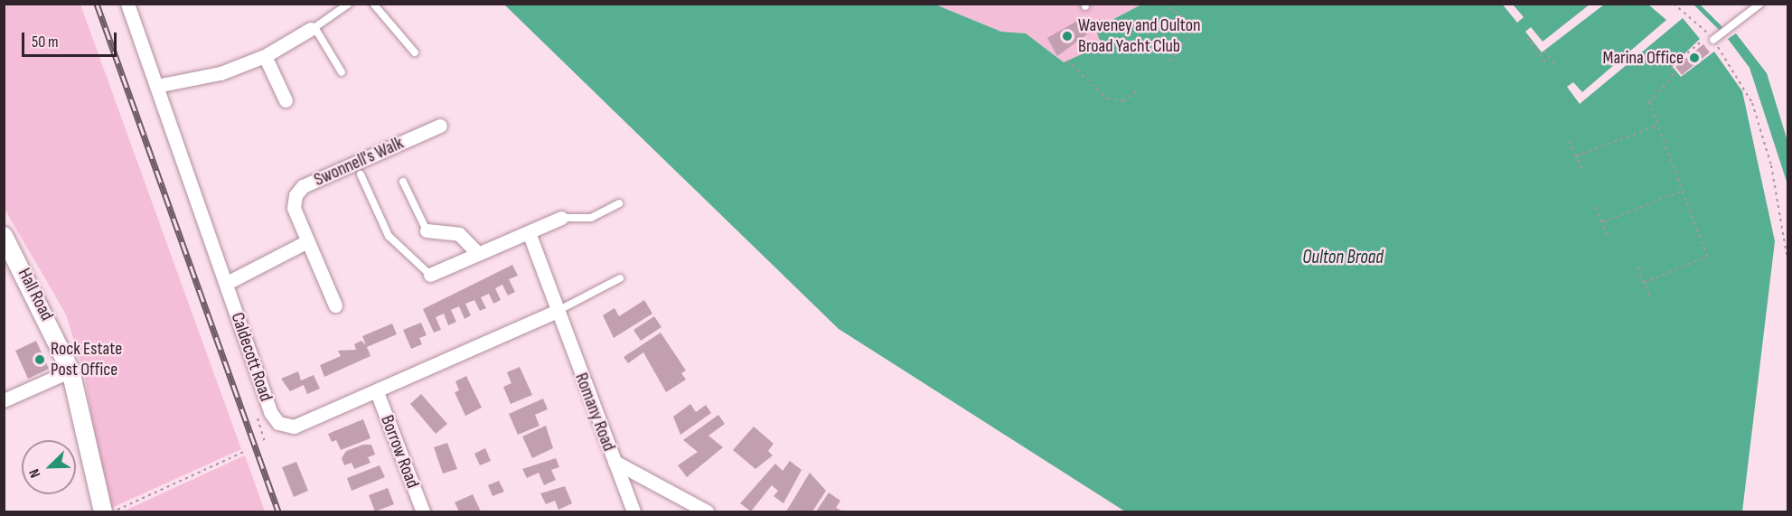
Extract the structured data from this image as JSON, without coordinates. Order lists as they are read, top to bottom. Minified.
{"streets":{"street":["Swonnell's Walk","Hall Road","Caldecott Road","Romany Road","Borrow Road"]},"crossings":[["Caldecott Road","Romany Road"],["Caldecott Road","Borrow Road"]],"water":["Oulton Broad"],"places":["Waveney and Oulton Broad Yacht Club","Marina Office","Rock Estate Post Office"],"scale_bar":"50 m","north":"bottom left"}
